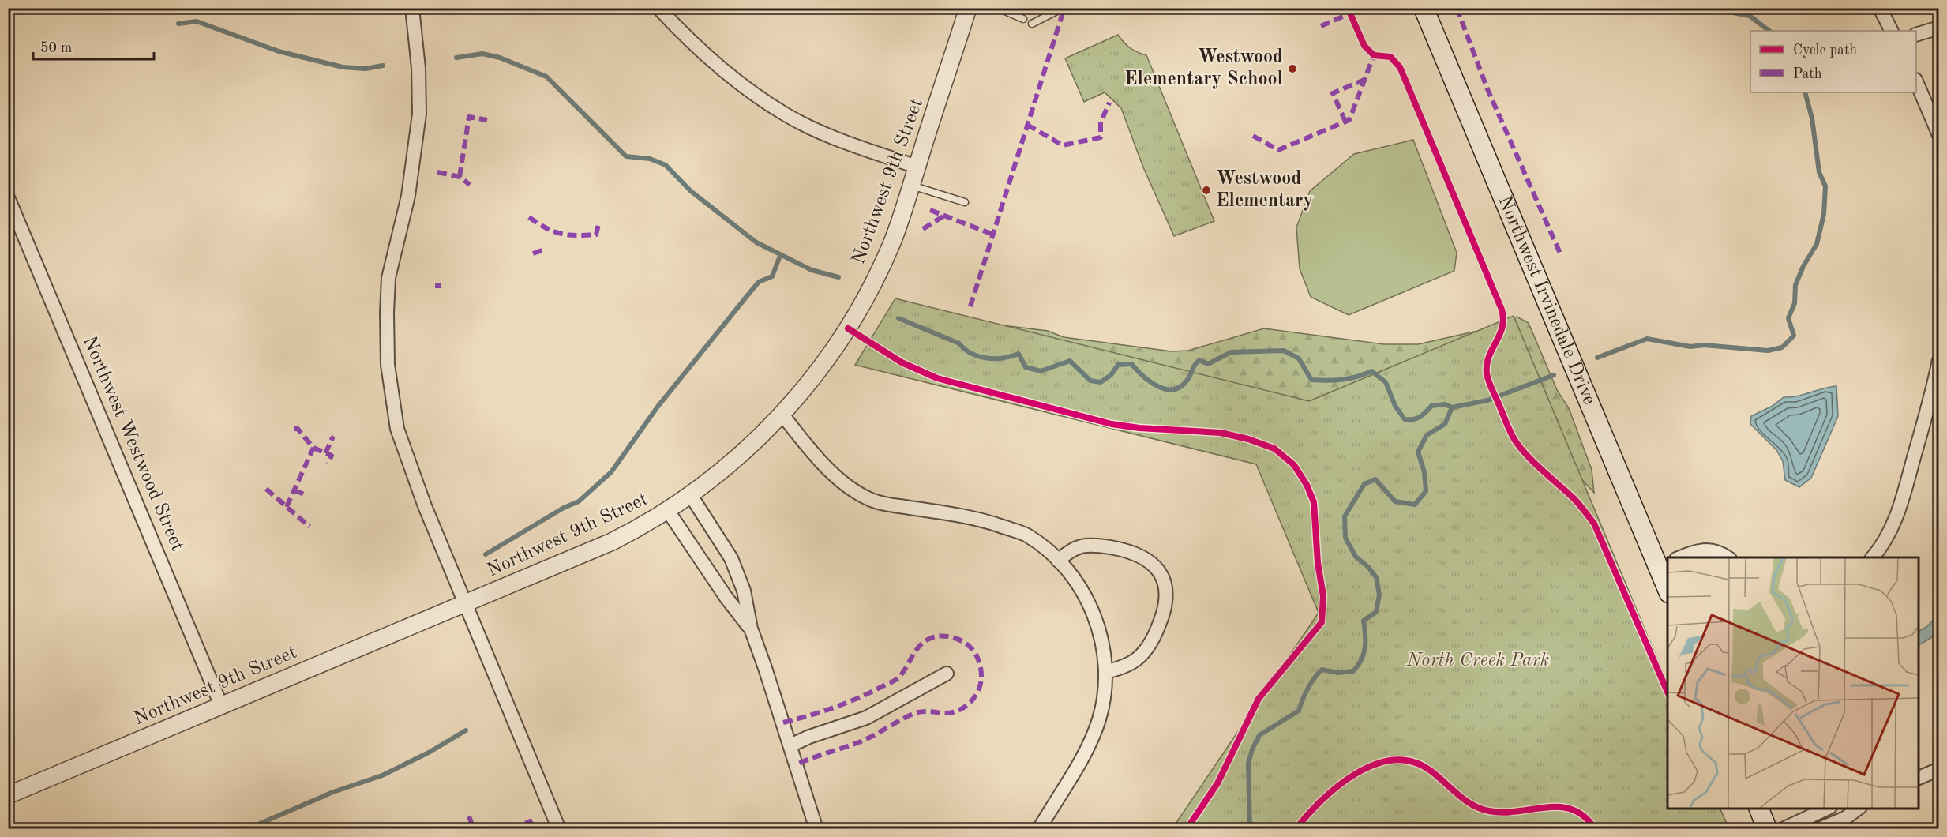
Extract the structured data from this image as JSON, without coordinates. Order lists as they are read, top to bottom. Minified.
{"streets":{"main road":["Northwest Irvinedale Drive"],"street":["Northwest 9th Street","Northwest Westwood Street"]},"crossings":[["Northwest 9th Street","Northwest Westwood Street"]],"parks":["North Creek Park"],"places":["Westwood Elementary School","Westwood Elementary"],"legend":["Cycle path","Path"],"scale_bar":"50 m"}
